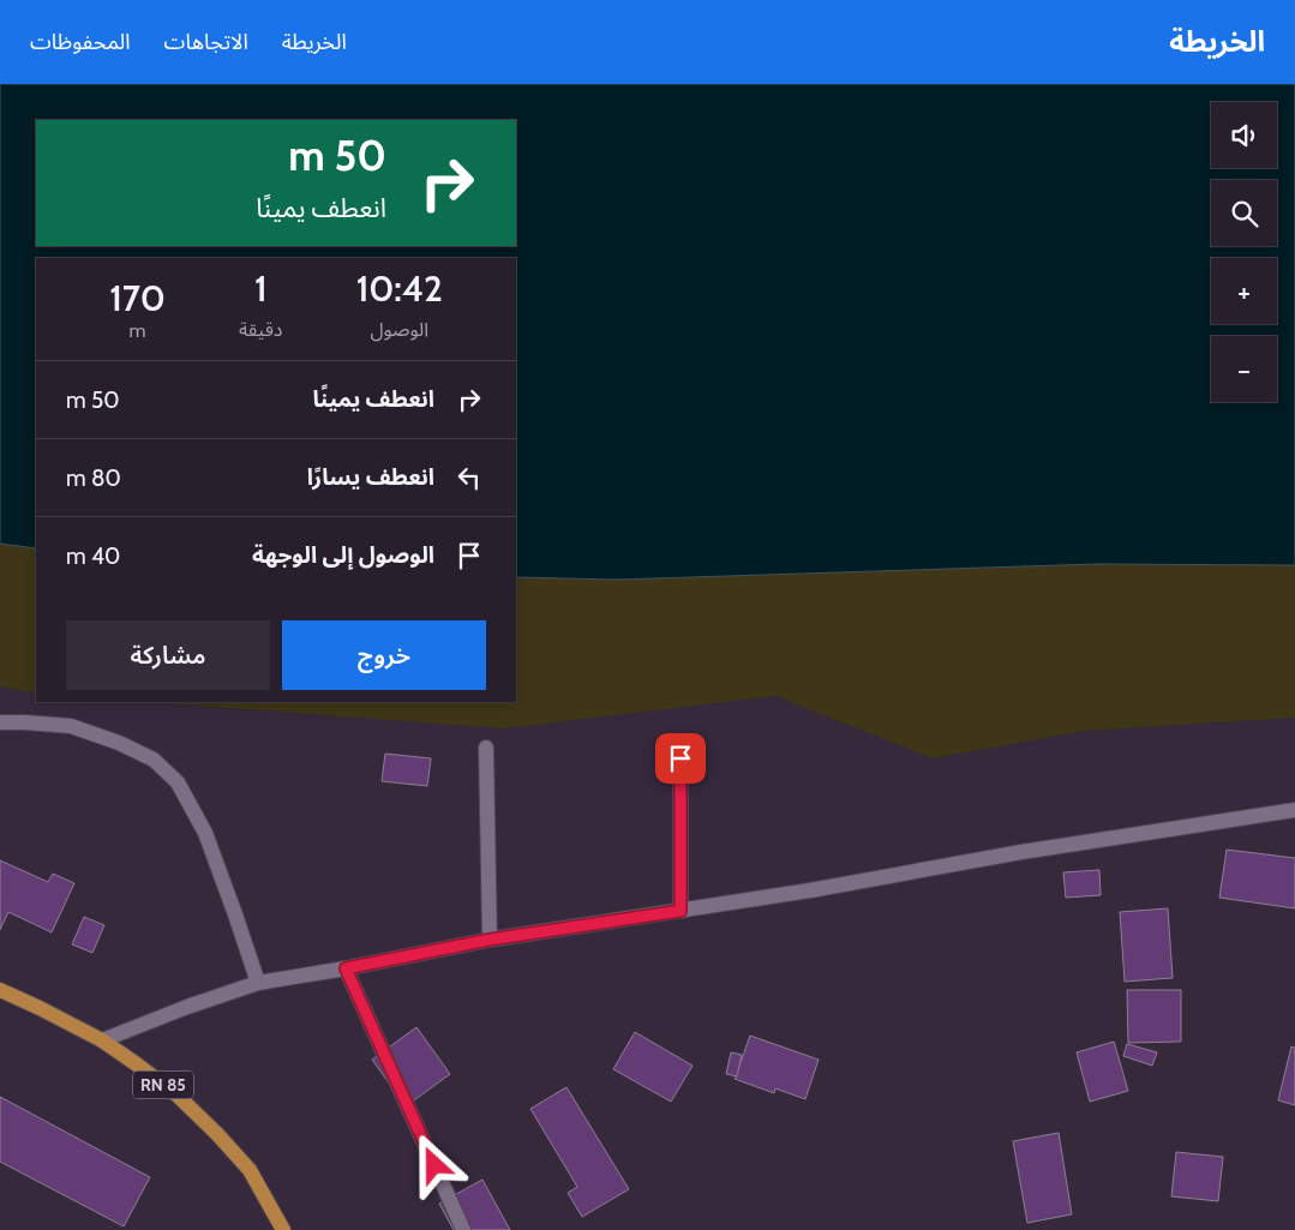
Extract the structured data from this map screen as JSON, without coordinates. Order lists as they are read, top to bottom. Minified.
{"streets":{"main road":["RN 85"]},"page":{"header":"الخريطة","nav":["الخريطة","الاتجاهات","المحفوظات"],"map_buttons":["+","−"],"turn":["50 m","انعطف يمينًا"],"eta":["10:42","الوصول","1","دقيقة","170","m"],"list":[{"name":"انعطف يمينًا","value":"50 m"},{"name":"انعطف يسارًا","value":"80 m"},{"name":"الوصول إلى الوجهة","value":"40 m"}],"buttons":["خروج","مشاركة"]}}
